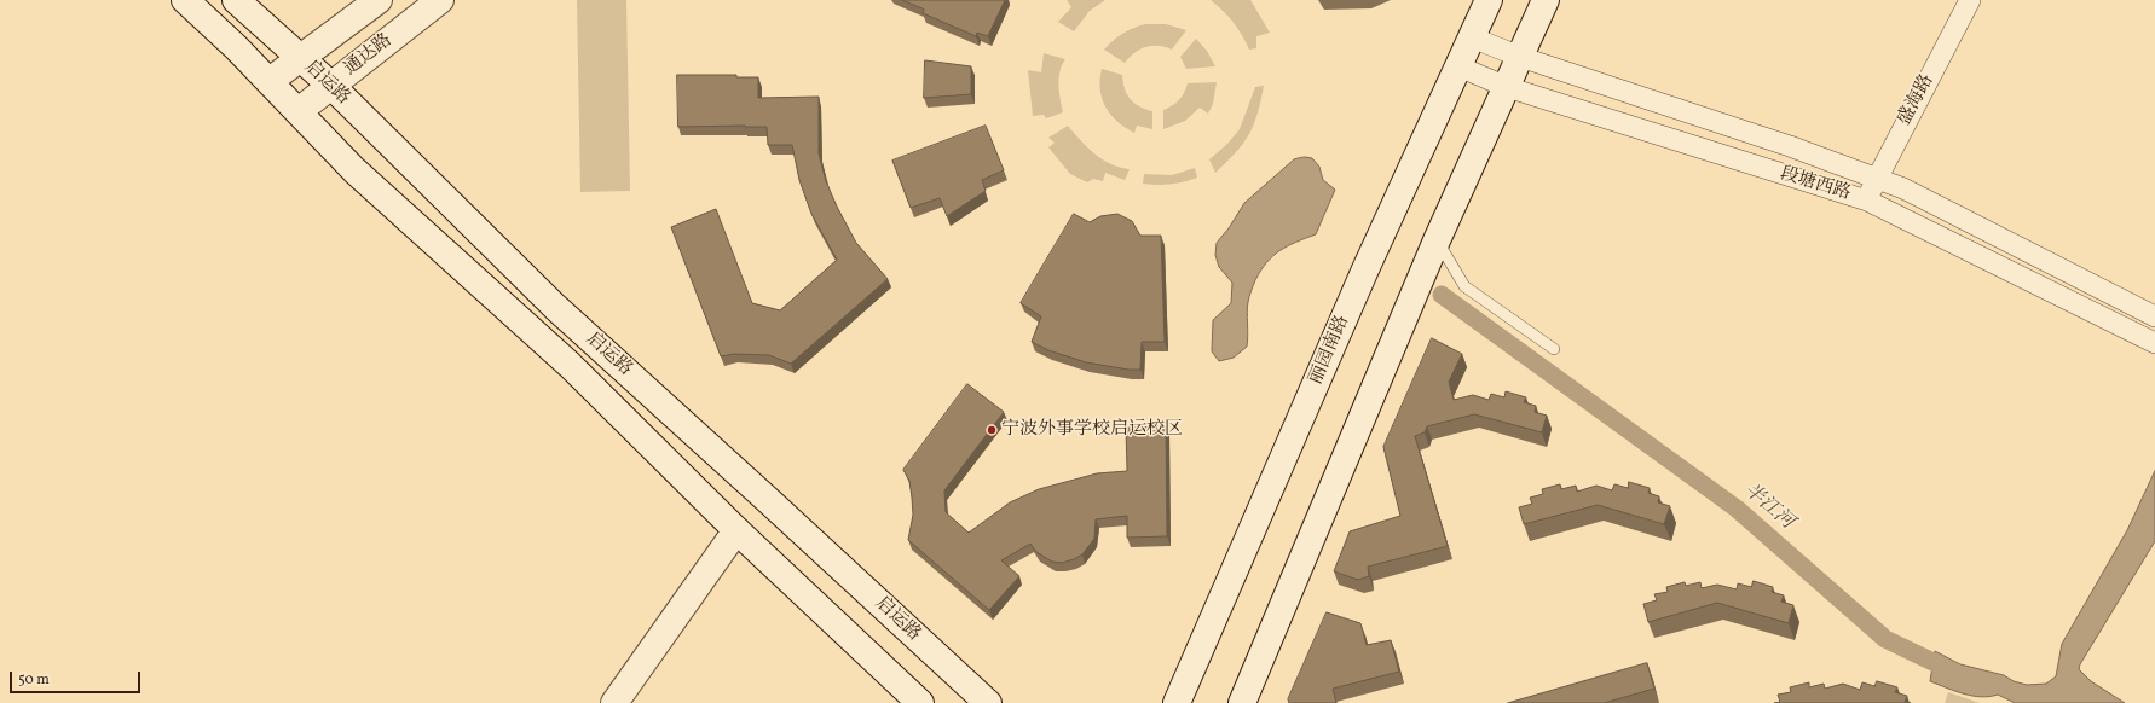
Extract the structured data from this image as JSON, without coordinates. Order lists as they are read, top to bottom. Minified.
{"streets":{"main road":["通达路","启运路","丽园南路"],"street":["盛海路","段塘西路"]},"crossings":[["通达路","启运路"],["盛海路","段塘西路"],["段塘西路","丽园南路"]],"water":["半江河"],"places":["宁波外事学校启运校区"],"scale_bar":"50 m"}
